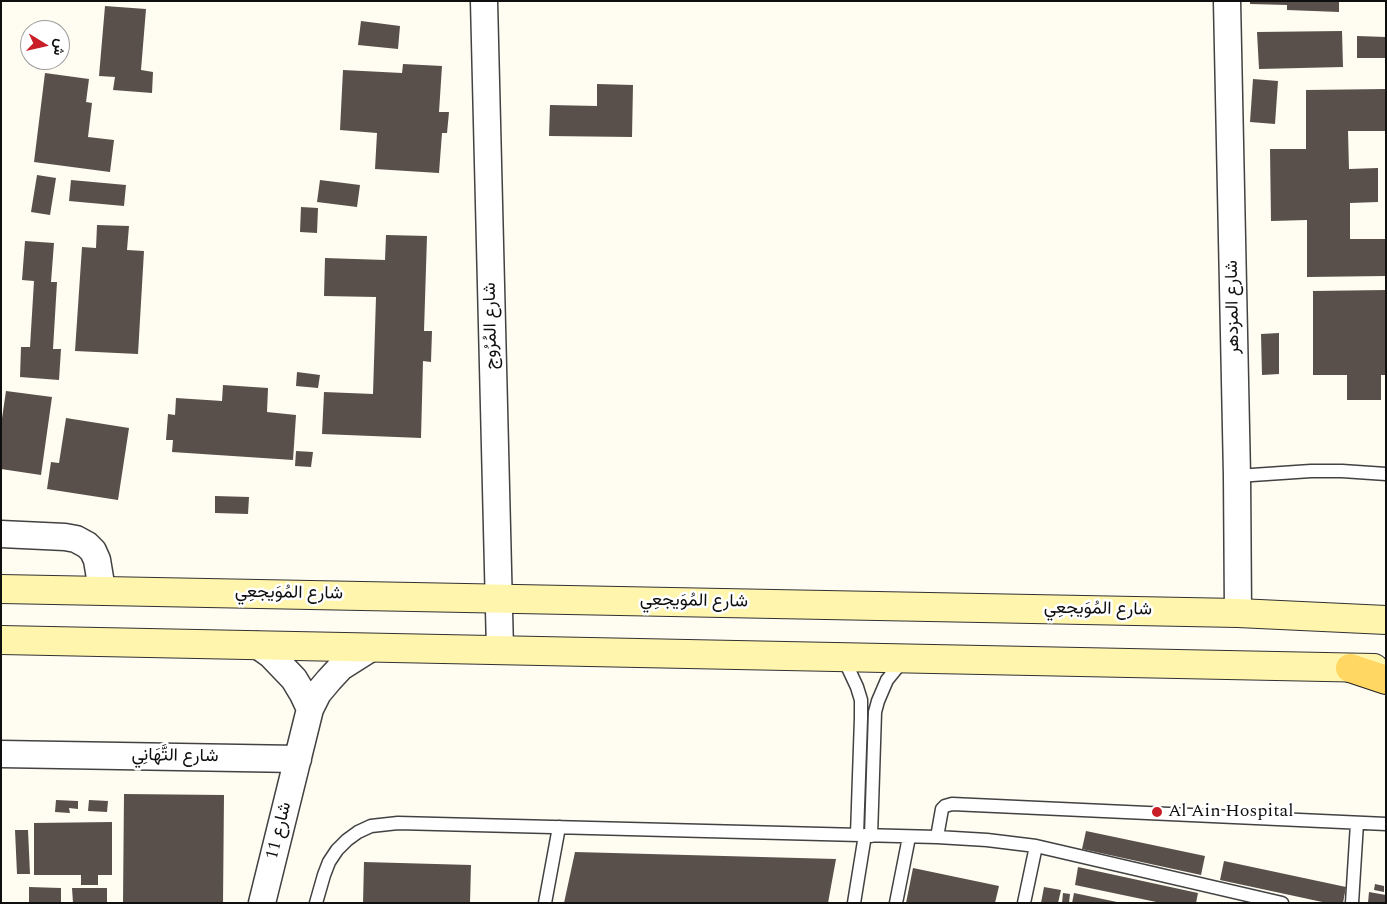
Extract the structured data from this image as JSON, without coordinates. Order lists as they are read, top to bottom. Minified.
{"streets":{"street":["شارع المزدهر","شارع المُرُوج","شارع المُوَيجعِي","شارع التَّهَانِي","شارع 11"]},"crossings":[["شارع المزدهر","شارع المُوَيجعِي"],["شارع المُرُوج","شارع المُوَيجعِي"],["شارع التَّهَانِي","شارع 11"]],"places":["Al Ain Hospital"],"north":"right"}
